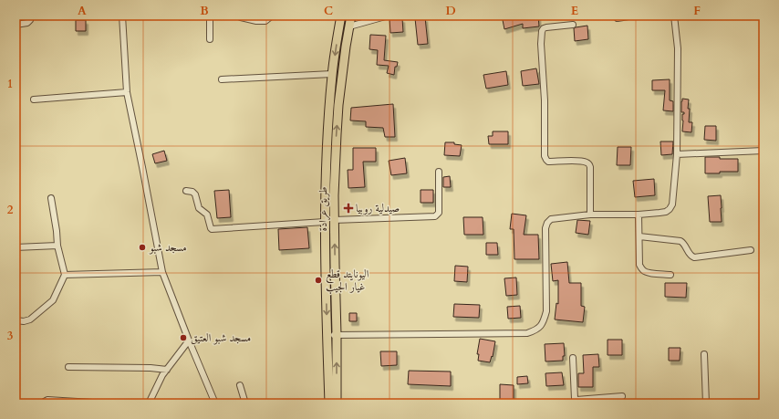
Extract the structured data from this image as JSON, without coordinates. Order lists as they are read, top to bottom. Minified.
{"streets":{"main road":["طريق عرادة"]},"places":{"health":["صيدلية روبيا"],"other":["مسجد شبو","اليونايتد قطع غيار الجيب","مسجد شبو العتيق"]},"grid":{"columns":["A","B","C","D","E","F"],"rows":["1","2","3"]}}
